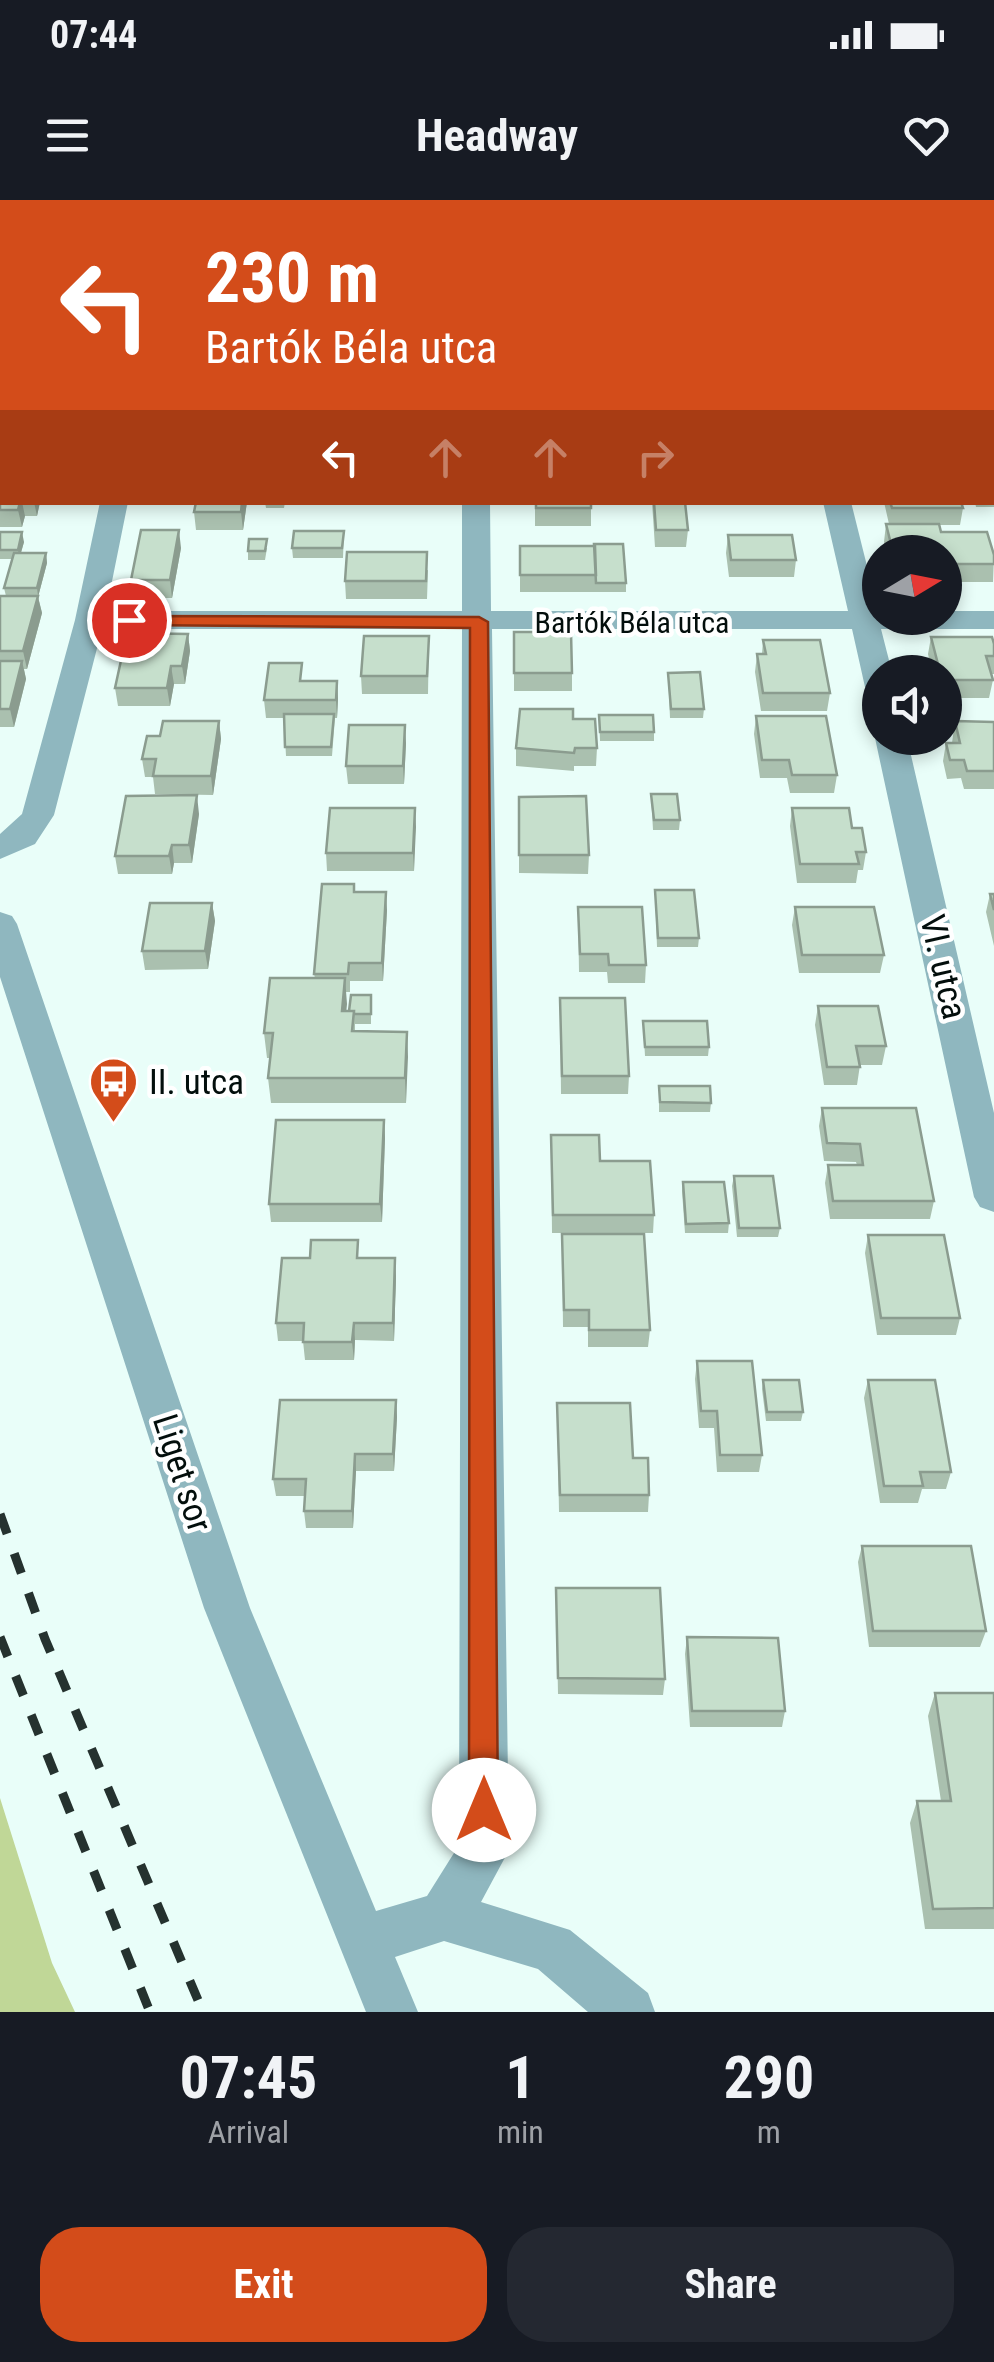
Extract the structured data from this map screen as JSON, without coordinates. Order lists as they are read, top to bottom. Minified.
{"streets":{"street":["Bartók Béla utca","VI. utca","Liget sor"]},"places":{"bus stop":["II. utca"]},"north":"right","page":{"status":"07:44","header":"Headway","turn":["230 m","Bartók Béla utca"],"eta":["07:45","Arrival","1","min","290","m"],"buttons":["Exit","Share"]}}
